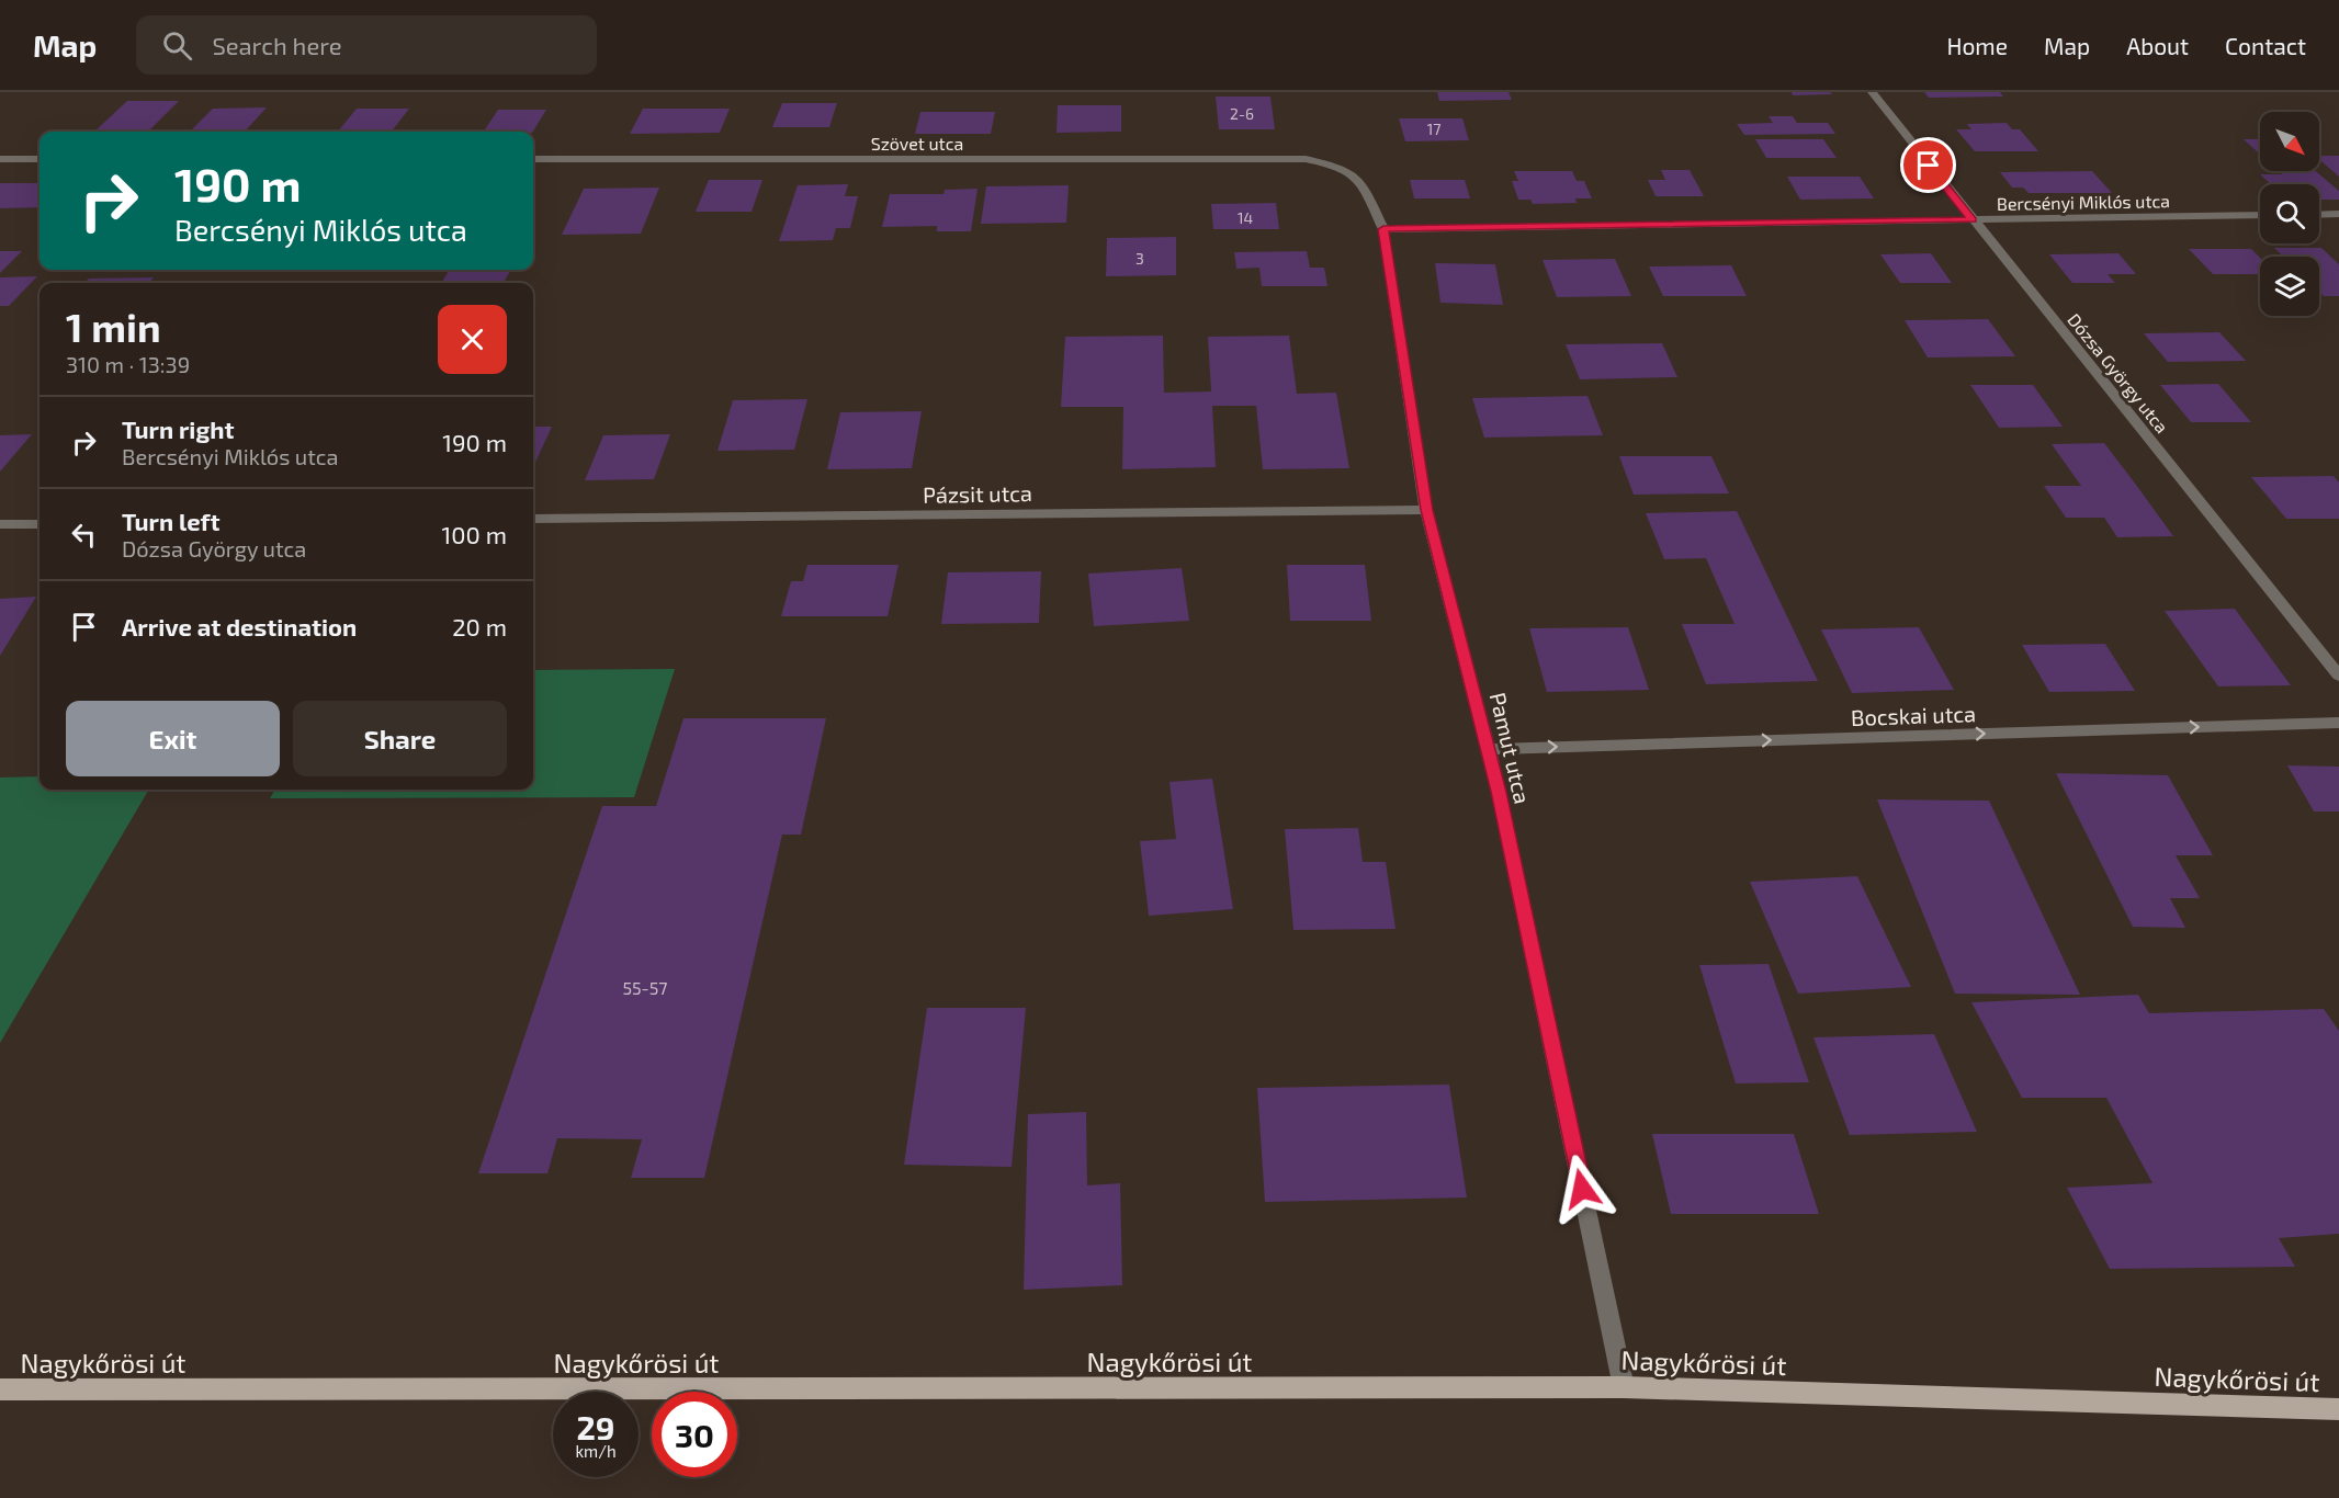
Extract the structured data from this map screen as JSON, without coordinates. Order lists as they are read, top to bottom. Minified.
{"streets":{"main road":["Nagykőrösi út"],"street":["Szövet utca","Bercsényi Miklós utca","Dózsa György utca","Pázsit utca","Bocskai utca","Pamut utca"]},"crossings":[["Szövet utca","Pamut utca"],["Bercsényi Miklós utca","Dózsa György utca"],["Bercsényi Miklós utca","Pamut utca"],["Pázsit utca","Pamut utca"],["Bocskai utca","Pamut utca"],["Pamut utca","Nagykőrösi út"]],"one_way":["Bocskai utca"],"house_numbers":["2-6","17","14","3","55-57"],"north":"bottom right","page":{"header":"Map","search":"Search here","nav":["Home","Map","About","Contact"],"turn":["190 m","Bercsényi Miklós utca"],"heading":["1 min","310 m · 13:39"],"list":[{"name":"Turn right","note":"Bercsényi Miklós utca","value":"190 m"},{"name":"Turn left","note":"Dózsa György utca","value":"100 m"},{"name":"Arrive at destination","value":"20 m"}],"buttons":["Exit","Share"],"speed":"29 km/h","limit":"30"}}
